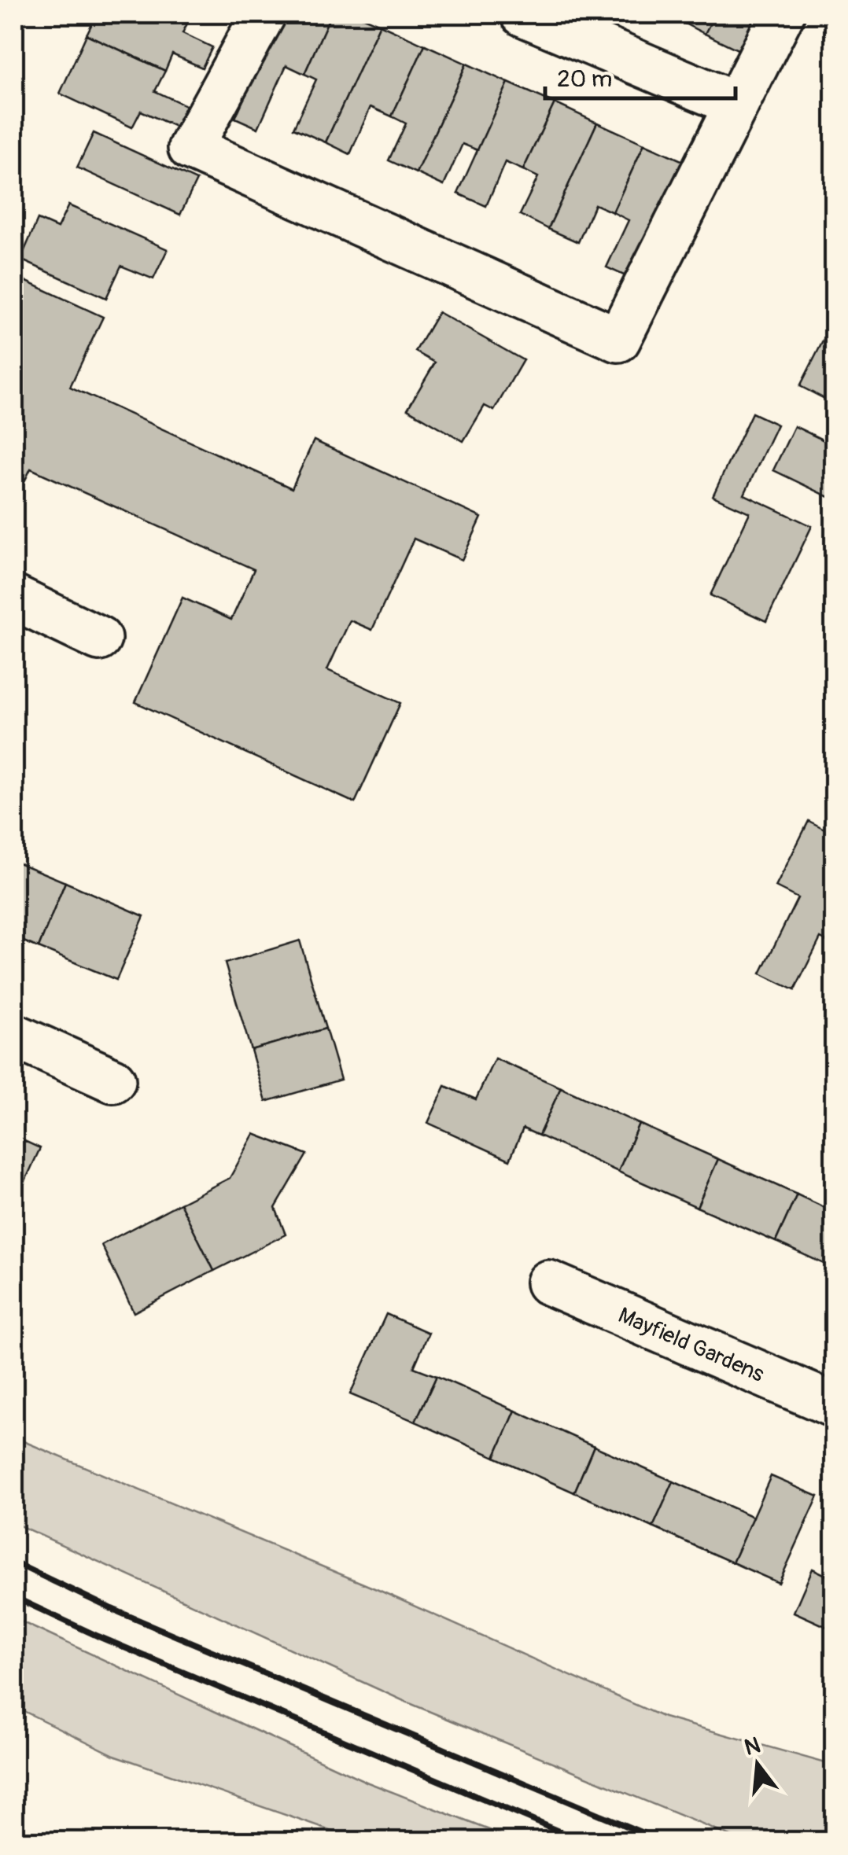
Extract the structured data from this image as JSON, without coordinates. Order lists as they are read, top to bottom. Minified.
{"streets":{"street":["Mayfield Gardens"]},"scale_bar":"20 m","north":"top"}
